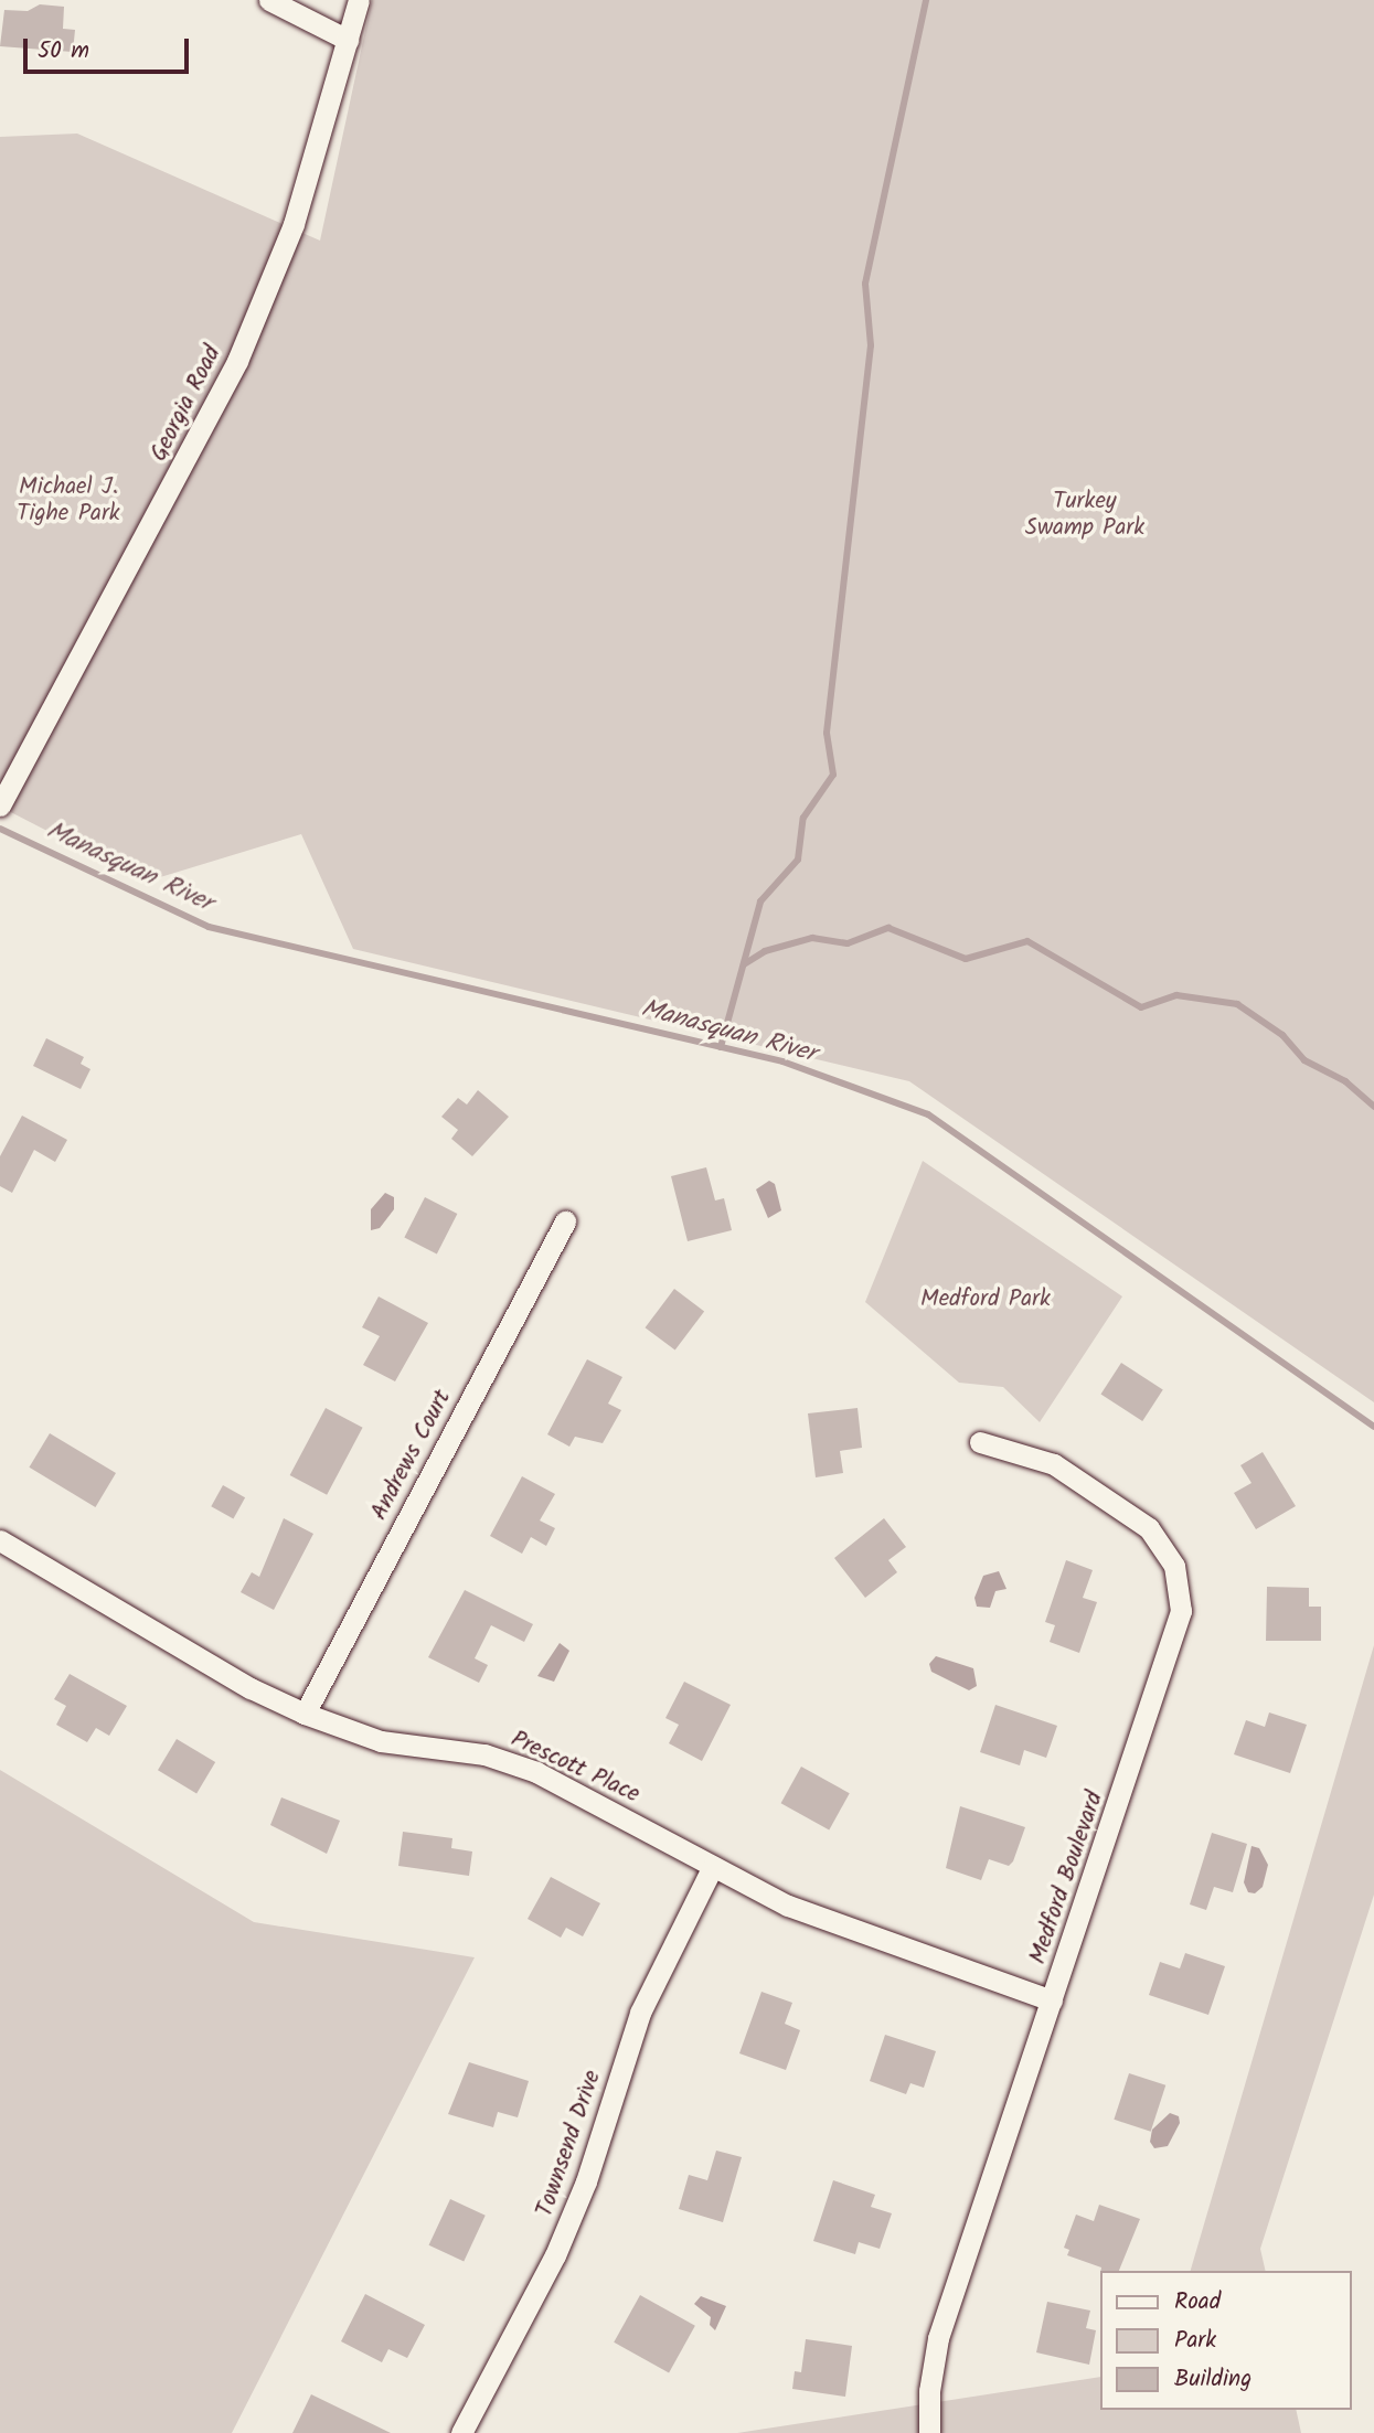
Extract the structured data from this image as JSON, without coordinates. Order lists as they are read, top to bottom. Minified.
{"streets":{"street":["Georgia Road","Andrews Court","Prescott Place","Medford Boulevard","Townsend Drive"]},"crossings":[["Andrews Court","Prescott Place"],["Prescott Place","Medford Boulevard"],["Prescott Place","Townsend Drive"]],"water":["Manasquan River"],"parks":["Michael J. Tighe Park","Turkey Swamp Park","Medford Park"],"legend":["Road","Park","Building"],"scale_bar":"50 m"}
